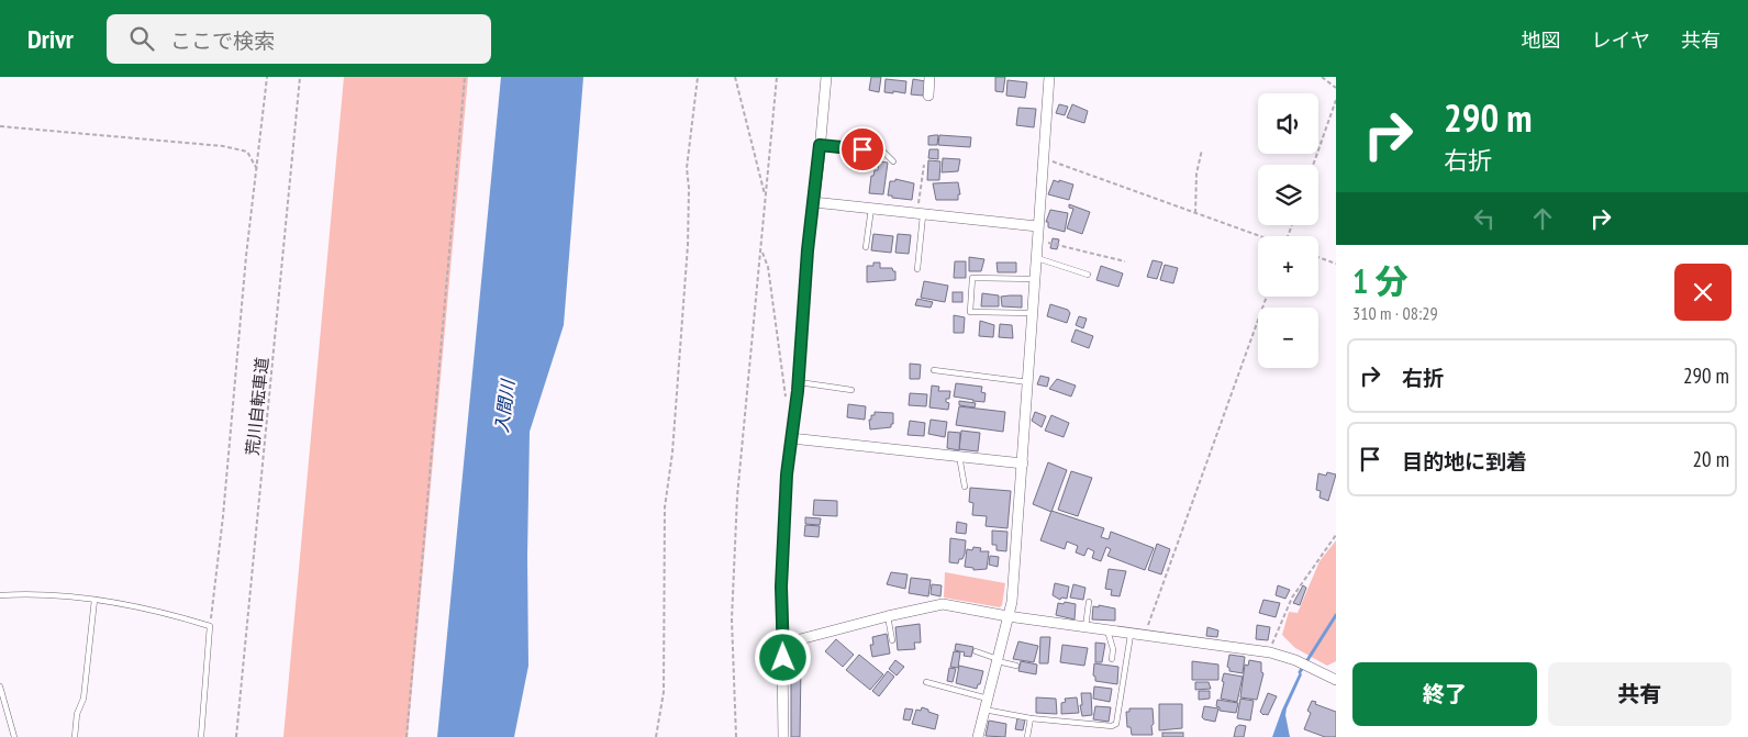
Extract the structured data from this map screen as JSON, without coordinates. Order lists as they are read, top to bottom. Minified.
{"streets":{"path":["荒川自転車道"]},"water":["入間川"],"page":{"header":"Drivr","search":"ここで検索","nav":["地図","レイヤ","共有"],"turn":["290 m","右折"],"map_buttons":["+","−"],"heading":["1 分","310 m · 08:29"],"list":[{"name":"右折","value":"290 m"},{"name":"目的地に到着","value":"20 m"}],"buttons":["終了","共有"]}}
